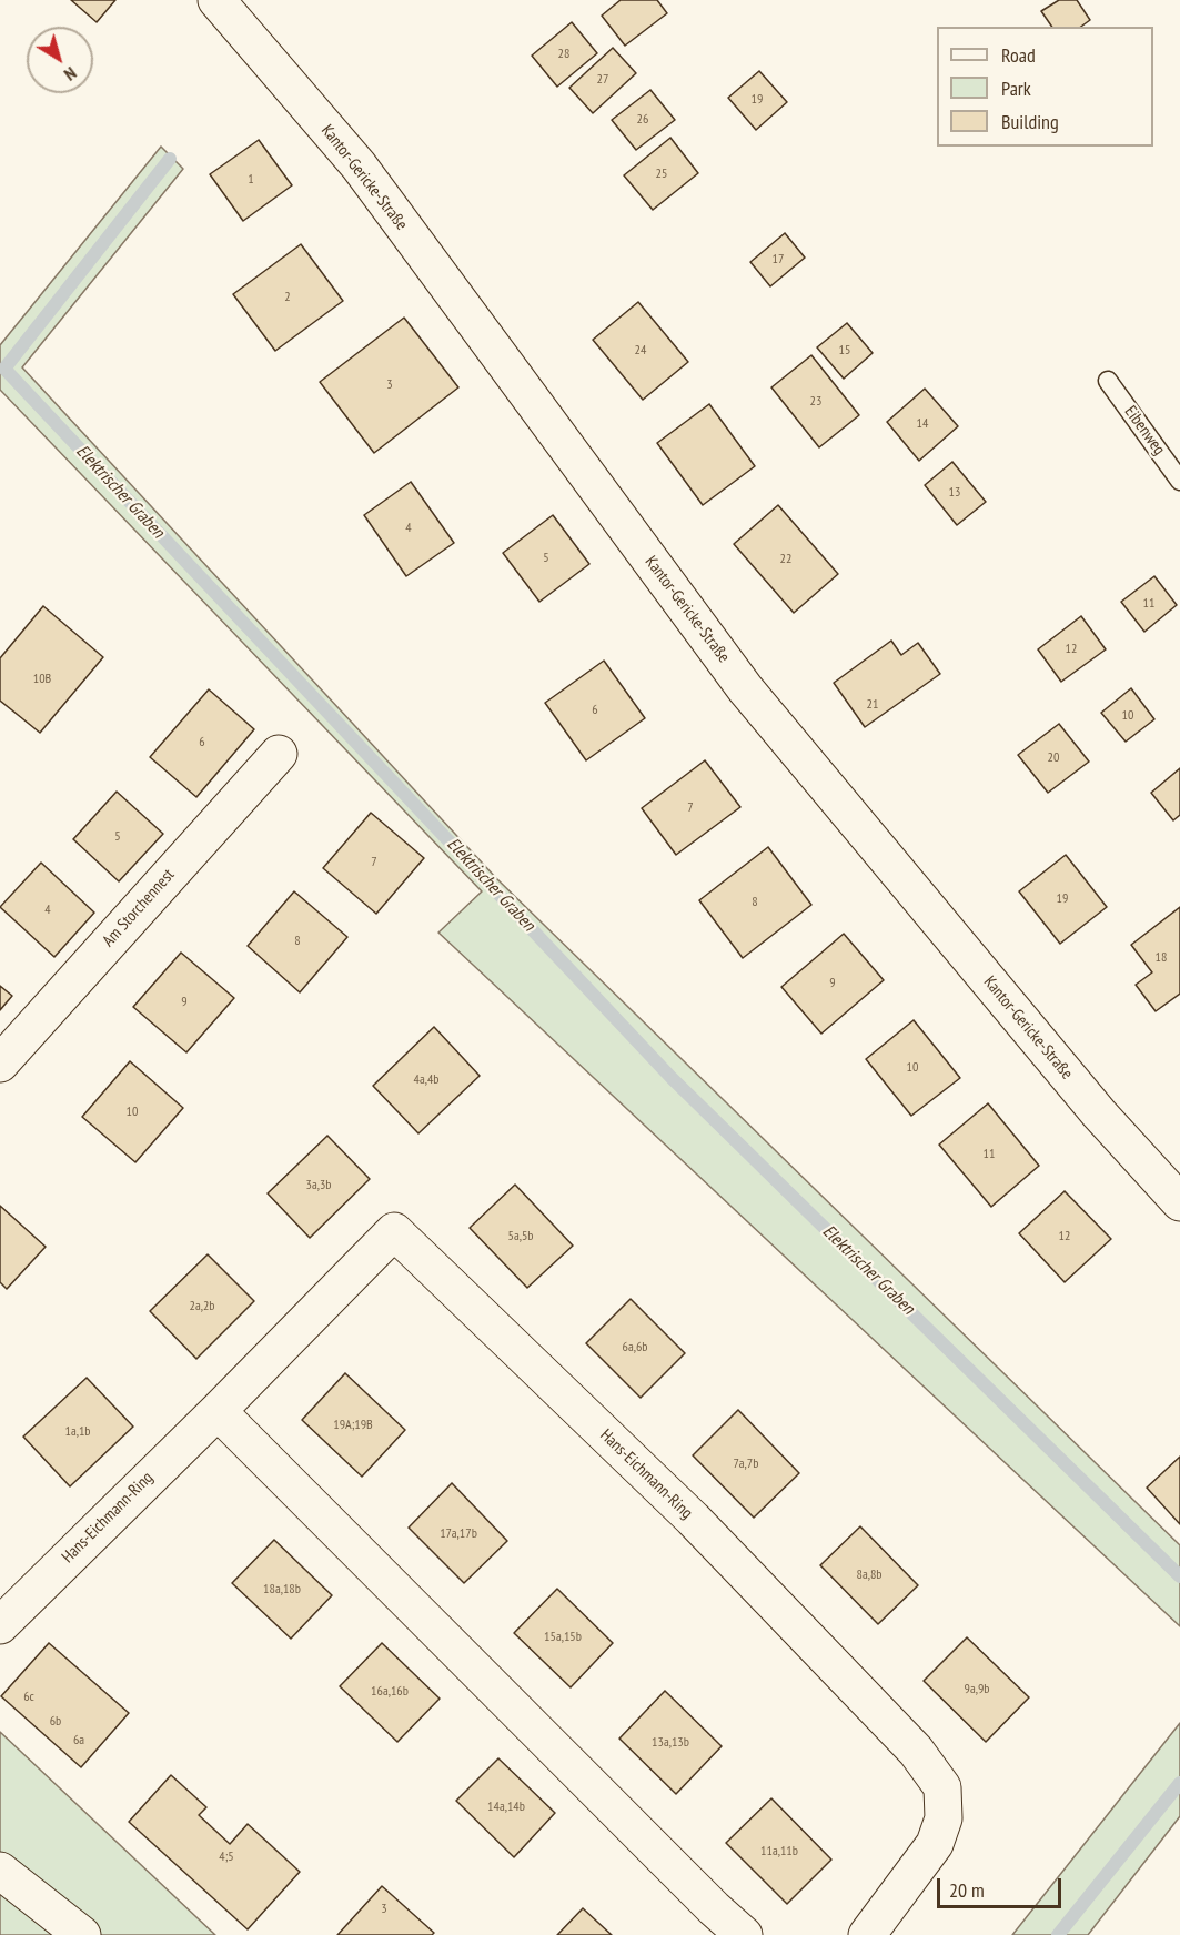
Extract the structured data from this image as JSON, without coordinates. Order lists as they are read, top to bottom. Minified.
{"streets":{"street":["Kantor-Gericke-Straße","Am Storchennest","Hans-Eichmann-Ring"],"lane":["Eibenweg"]},"water":["Elektrischer Graben"],"house_numbers":["28","27","19","26","25","1","17","2","24","15","3","23","14","13","4","5","22","11","12","10B","21","6","10","6","20","7","5","7","19","8","4","8","18","9","9","10","4a,4b","10","11","3a,3b","5a,5b","12","2a,2b","6a,6b","19A;19B","1a,1b","7a,7b","17a,17b","8a,8b","18a,18b","15a,15b","9a,9b","16a,16b","6c","6b","6a","13a,13b","14a,14b","11a,11b","4;5","3"],"legend":["Road","Park","Building"],"scale_bar":"20 m","north":"bottom right"}
